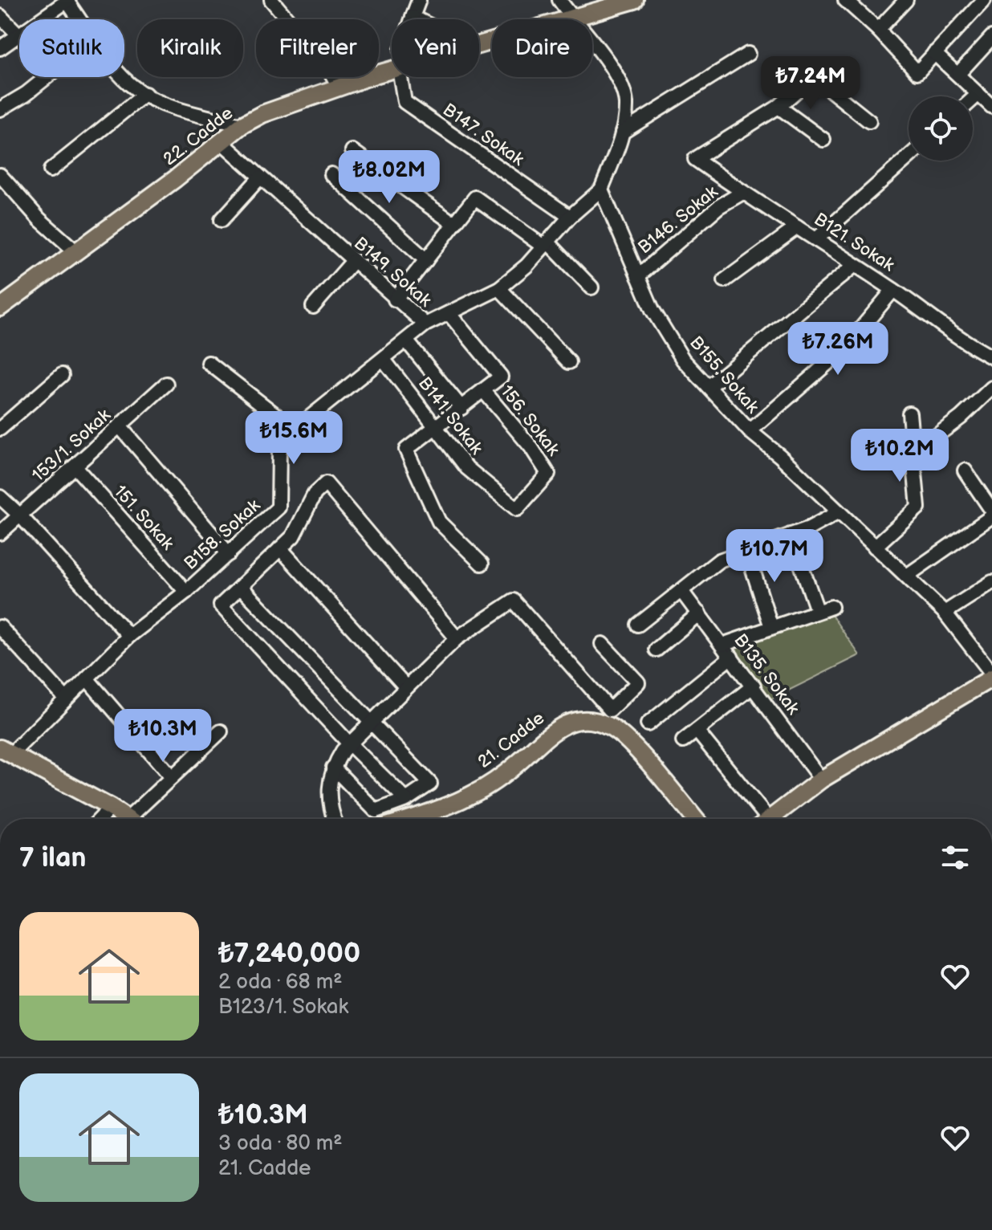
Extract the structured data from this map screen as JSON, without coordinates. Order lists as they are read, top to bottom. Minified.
{"streets":{"main road":["22. Cadde","21. Cadde"],"street":["B147. Sokak","B146. Sokak","B121. Sokak","B149. Sokak","B155. Sokak","B141. Sokak","156. Sokak","153/1. Sokak","151. Sokak","B158. Sokak","B135. Sokak"]},"crossings":[["B147. Sokak","B158. Sokak"],["22. Cadde","B149. Sokak"],["B146. Sokak","B121. Sokak"],["B146. Sokak","B155. Sokak"],["B149. Sokak","B158. Sokak"],["B155. Sokak","B158. Sokak"],["B141. Sokak","156. Sokak"],["B141. Sokak","B158. Sokak"],["156. Sokak","B158. Sokak"],["153/1. Sokak","151. Sokak"],["151. Sokak","B158. Sokak"]],"page":{"chip":["Satılık","Kiralık","Filtreler","Yeni","Daire"],"price":["₺7.24M","₺8.02M","₺7.26M","₺15.6M","₺10.2M","₺10.7M","₺10.3M"],"heading":"7 ilan","list":[{"name":"₺7,240,000","note":"2 oda · 68 m² · B123/1. Sokak"},{"name":"₺10.3M","note":"3 oda · 80 m² · 21. Cadde"}]}}
